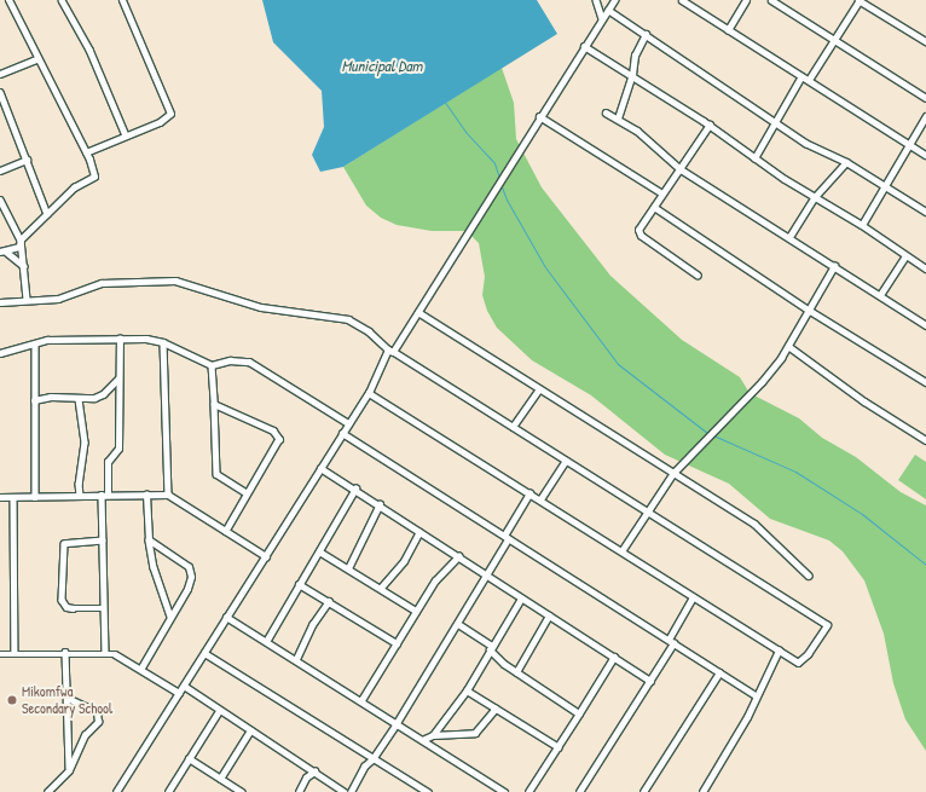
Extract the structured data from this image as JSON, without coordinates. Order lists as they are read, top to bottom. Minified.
{"water":["Municipal Dam"],"places":["Mikomfwa Secondary School"]}
